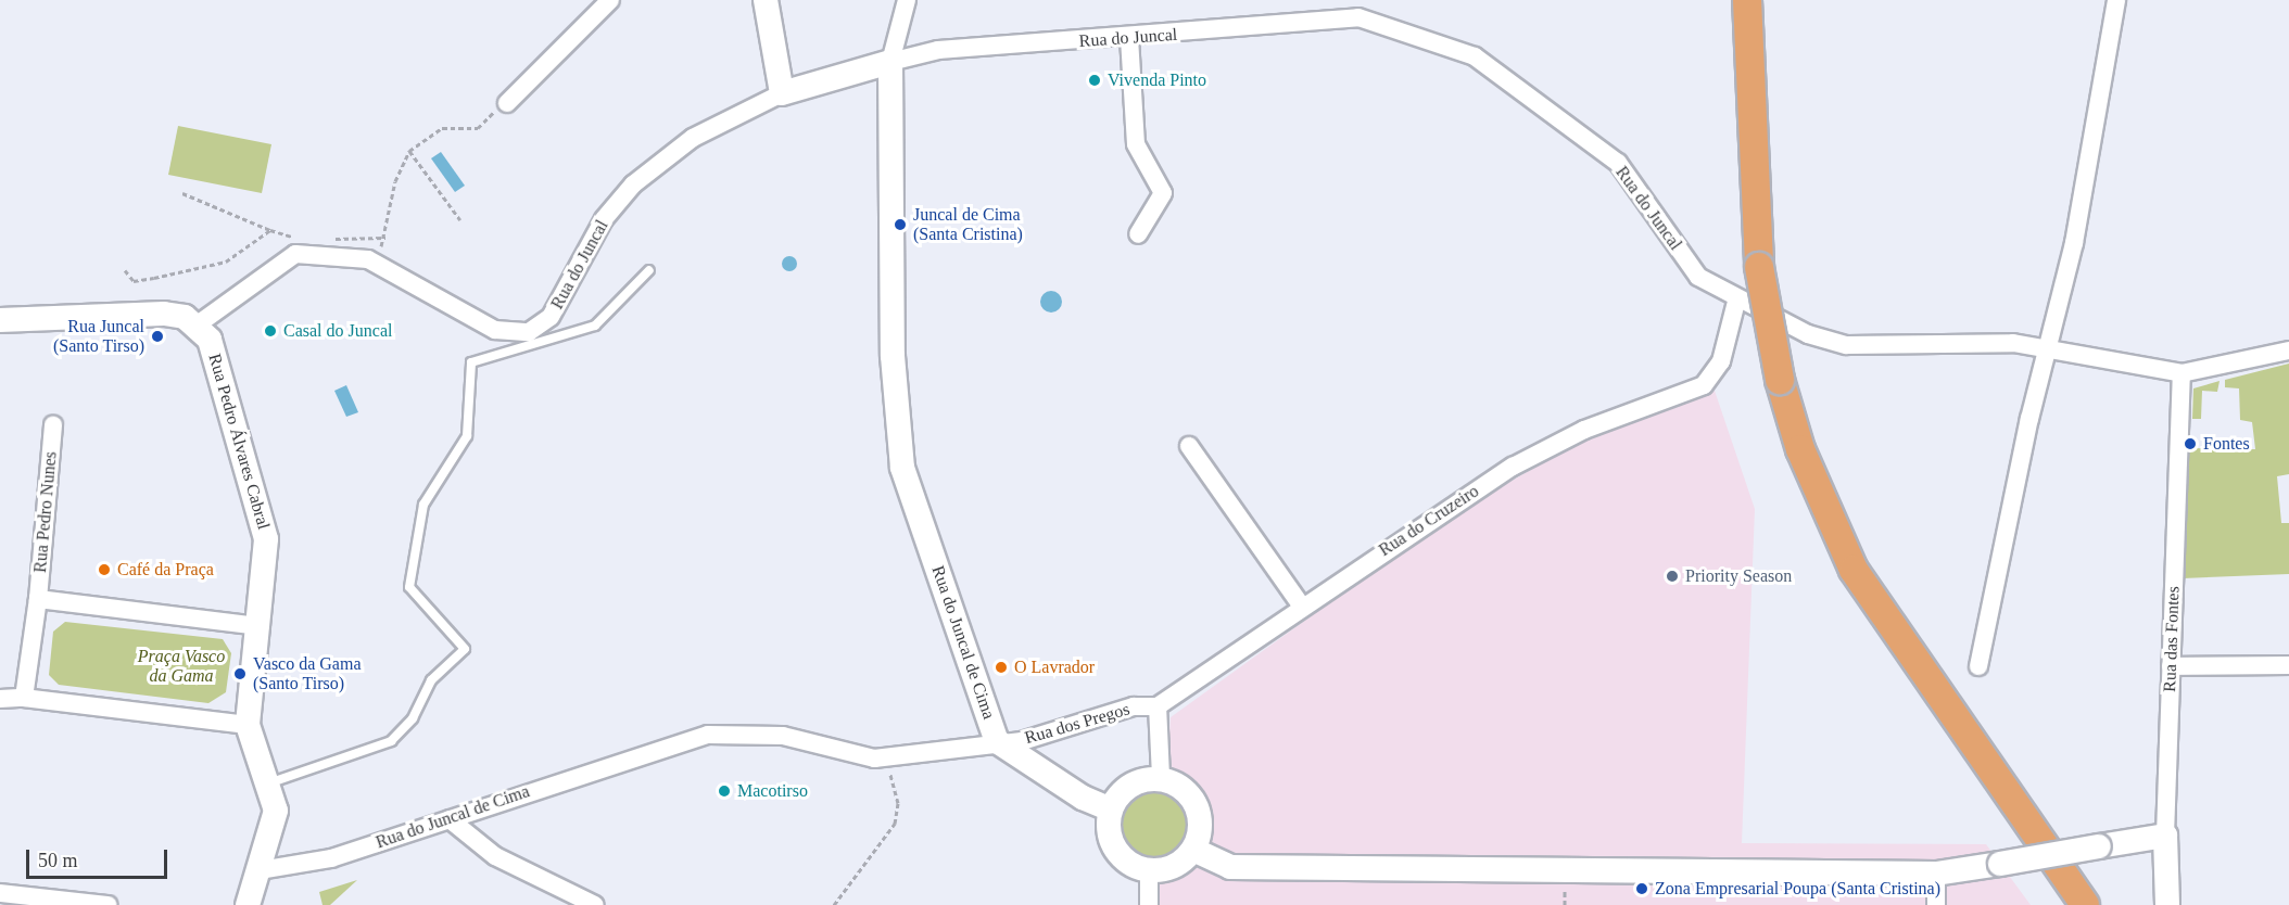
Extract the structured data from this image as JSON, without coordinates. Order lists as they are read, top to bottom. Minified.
{"streets":{"street":["Rua do Juncal","Rua Pedro Álvares Cabral","Rua Pedro Nunes","Rua do Cruzeiro","Rua das Fontes","Rua do Juncal de Cima","Rua dos Pregos"]},"crossings":[["Rua do Juncal","Rua Pedro Álvares Cabral"],["Rua do Juncal","Rua do Cruzeiro"],["Rua do Juncal","Rua das Fontes"],["Rua do Juncal","Rua do Juncal de Cima"],["Rua Pedro Álvares Cabral","Rua do Juncal de Cima"],["Rua do Cruzeiro","Rua dos Pregos"],["Rua do Juncal de Cima","Rua dos Pregos"]],"parks":["Praça Vasco da Gama"],"places":["Vivenda Pinto","Juncal de Cima (Santa Cristina)","Casal do Juncal","Rua Juncal (Santo Tirso)","Fontes","Café da Praça","Priority Season","O Lavrador","Vasco da Gama (Santo Tirso)","Macotirso","Zona Empresarial Poupa (Santa Cristina)"],"scale_bar":"50 m"}
